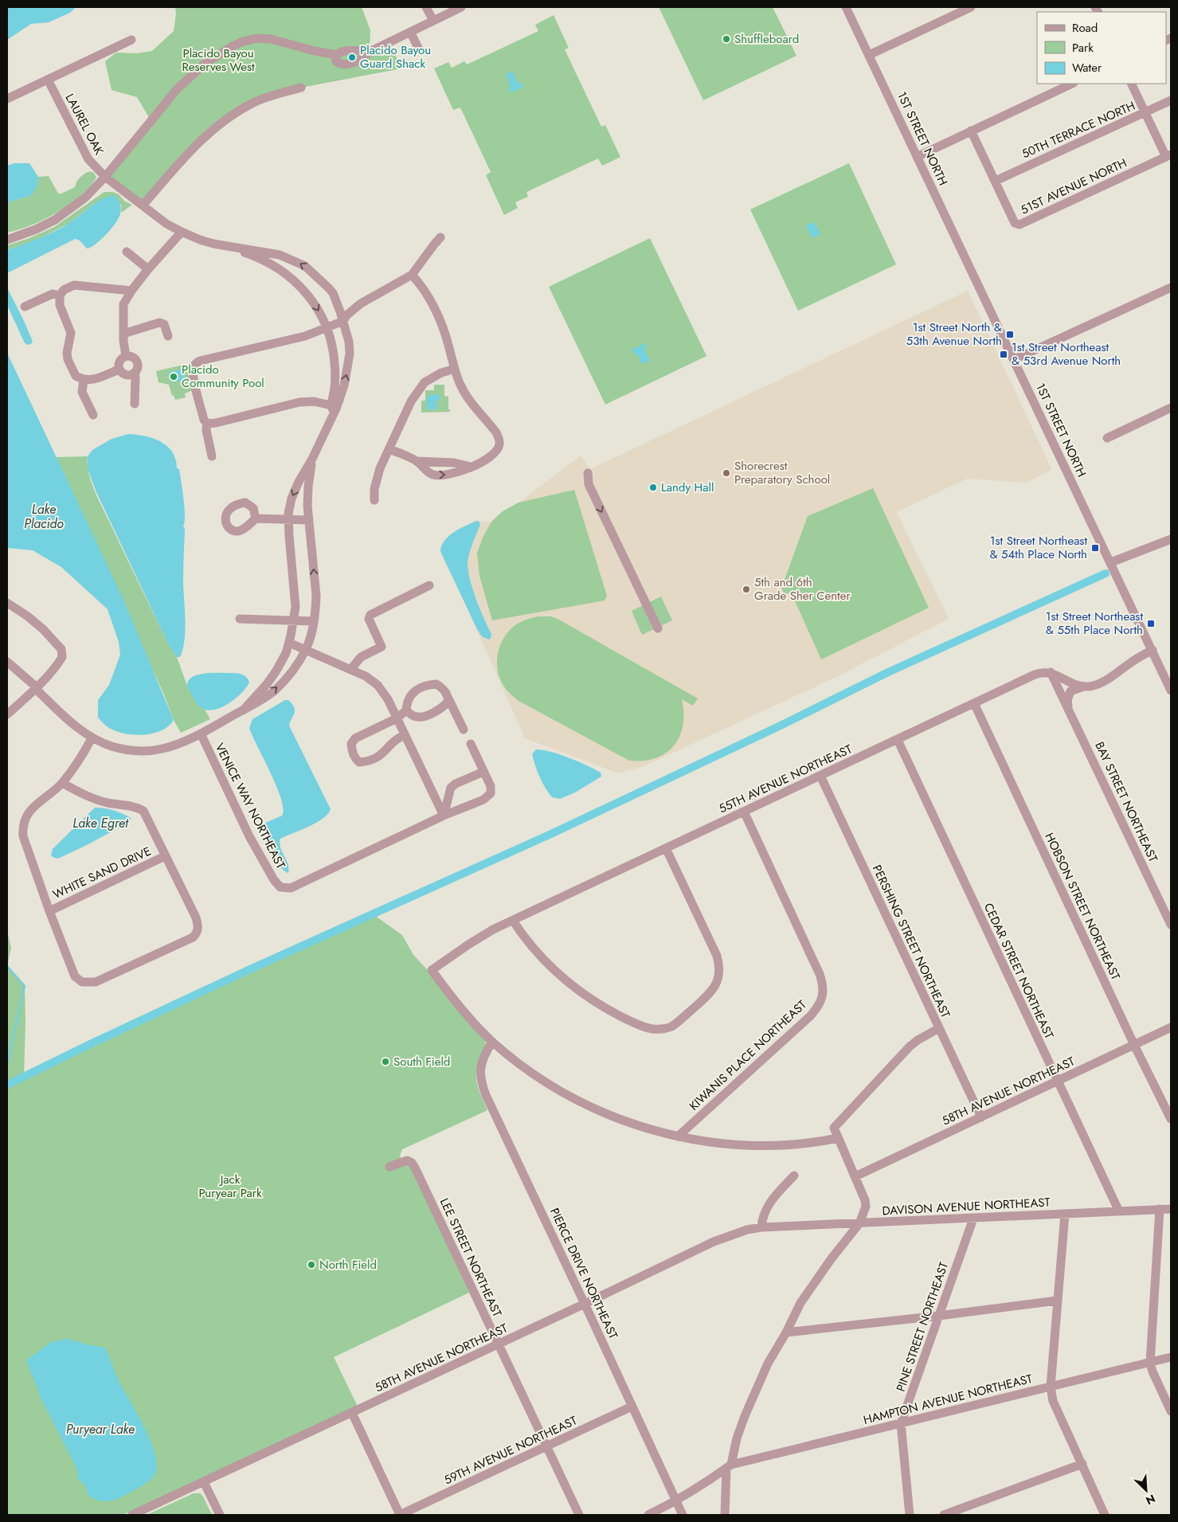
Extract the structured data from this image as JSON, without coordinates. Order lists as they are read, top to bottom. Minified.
{"streets":{"street":["LAUREL OAK","50TH TERRACE NORTH","1ST STREET NORTH","51ST AVENUE NORTH","55TH AVENUE NORTHEAST","BAY STREET NORTHEAST","VENICE WAY NORTHEAST","WHITE SAND DRIVE","HOBSON STREET NORTHEAST","PERSHING STREET NORTHEAST","CEDAR STREET NORTHEAST","KIWANIS PLACE NORTHEAST","58TH AVENUE NORTHEAST","DAVISON AVENUE NORTHEAST","LEE STREET NORTHEAST","PIERCE DRIVE NORTHEAST","PINE STREET NORTHEAST","HAMPTON AVENUE NORTHEAST","59TH AVENUE NORTHEAST"]},"crossings":[["50TH TERRACE NORTH","51ST AVENUE NORTH"],["55TH AVENUE NORTHEAST","BAY STREET NORTHEAST"],["55TH AVENUE NORTHEAST","HOBSON STREET NORTHEAST"],["55TH AVENUE NORTHEAST","PERSHING STREET NORTHEAST"],["55TH AVENUE NORTHEAST","CEDAR STREET NORTHEAST"],["55TH AVENUE NORTHEAST","KIWANIS PLACE NORTHEAST"],["55TH AVENUE NORTHEAST","PIERCE DRIVE NORTHEAST"],["HOBSON STREET NORTHEAST","58TH AVENUE NORTHEAST"],["PERSHING STREET NORTHEAST","58TH AVENUE NORTHEAST"],["CEDAR STREET NORTHEAST","58TH AVENUE NORTHEAST"],["CEDAR STREET NORTHEAST","DAVISON AVENUE NORTHEAST"],["58TH AVENUE NORTHEAST","DAVISON AVENUE NORTHEAST"],["58TH AVENUE NORTHEAST","LEE STREET NORTHEAST"],["58TH AVENUE NORTHEAST","PIERCE DRIVE NORTHEAST"],["DAVISON AVENUE NORTHEAST","PINE STREET NORTHEAST"],["LEE STREET NORTHEAST","59TH AVENUE NORTHEAST"],["PIERCE DRIVE NORTHEAST","HAMPTON AVENUE NORTHEAST"],["PIERCE DRIVE NORTHEAST","59TH AVENUE NORTHEAST"],["PINE STREET NORTHEAST","HAMPTON AVENUE NORTHEAST"]],"water":["Lake Placido","Lake Egret","Puryear Lake"],"parks":["Placido Bayou Reserves West","Jack Puryear Park"],"places":{"other":["Shuffleboard","Placido Bayou Guard Shack","Placido Community Pool","Shorecrest Preparatory School","Landy Hall","5th and 6th Grade Sher Center","South Field","North Field"],"transit":["1st Street North & 53th Avenue North","1st Street Northeast & 53rd Avenue North","1st Street Northeast & 54th Place North","1st Street Northeast & 55th Place North"]},"legend":["Road","Park","Water"],"north":"bottom right"}
